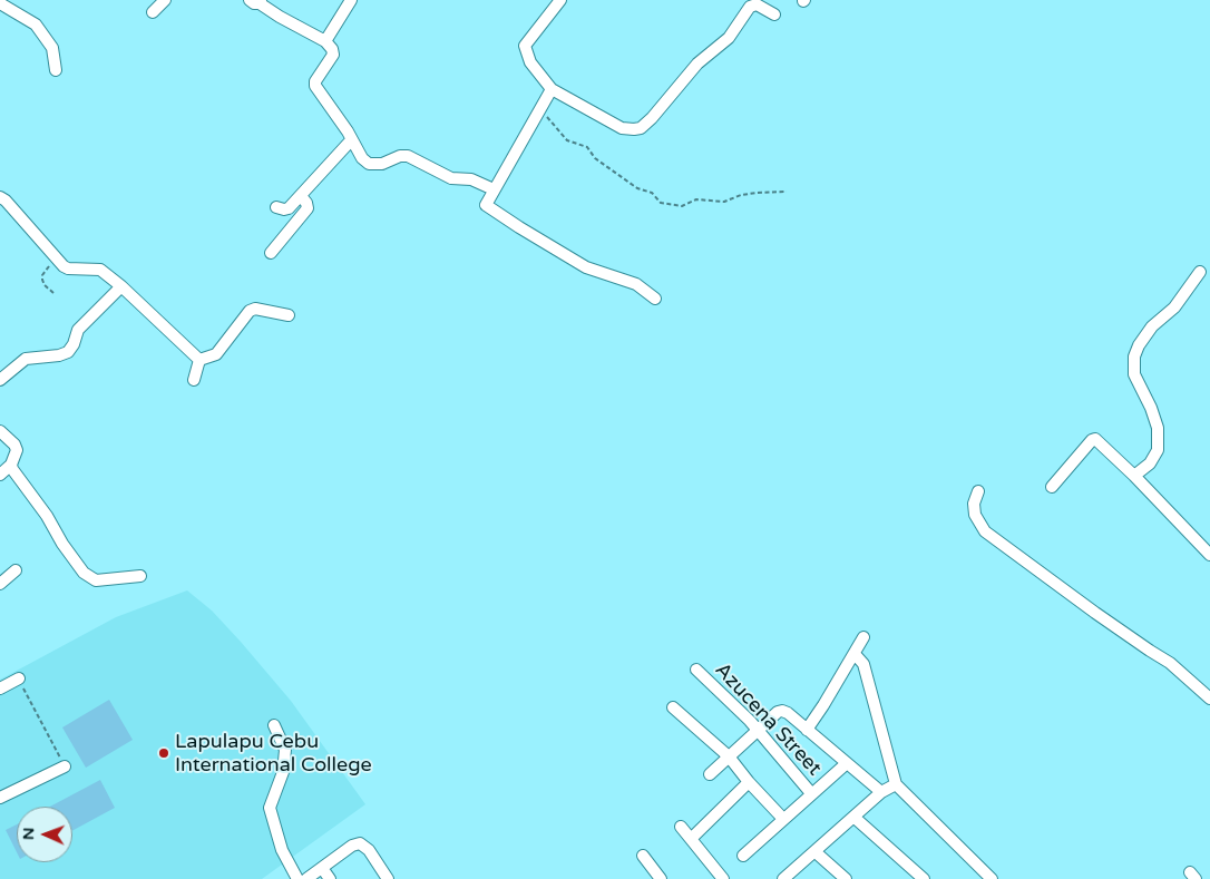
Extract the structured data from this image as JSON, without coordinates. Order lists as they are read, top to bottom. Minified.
{"streets":{"street":["Azucena Street"]},"places":["Lapulapu Cebu International College"],"north":"left"}
